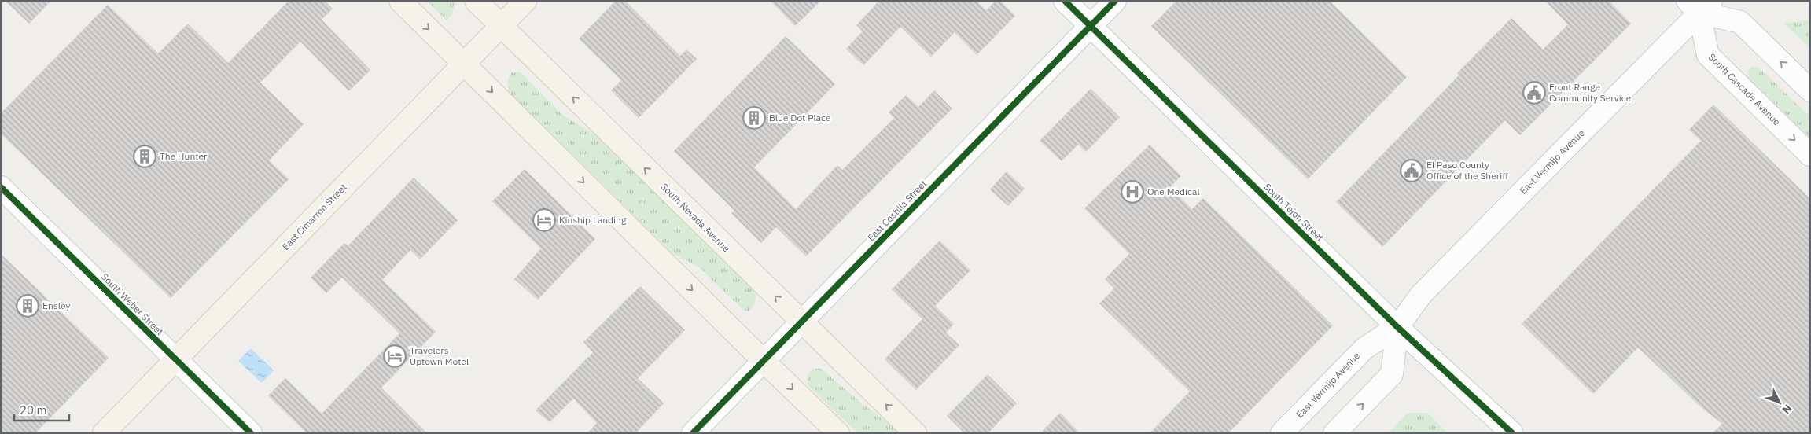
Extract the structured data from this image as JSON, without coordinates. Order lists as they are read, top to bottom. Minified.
{"streets":{"main road":["East Cimarron Street","South Nevada Avenue"],"street":["South Cascade Avenue","East Vermijo Avenue","East Costilla Street","South Tejon Street","South Weber Street"]},"crossings":[["South Cascade Avenue","East Vermijo Avenue"],["East Vermijo Avenue","South Tejon Street"],["East Costilla Street","South Tejon Street"],["East Costilla Street","South Nevada Avenue"],["East Cimarron Street","South Nevada Avenue"],["East Cimarron Street","South Weber Street"]],"places":{"public building":["Front Range Community Service","El Paso County Office of the Sheriff"],"building":["Blue Dot Place","The Hunter","Ensley"],"hospital":["One Medical"],"hotel":["Kinship Landing","Travelers Uptown Motel"]},"scale_bar":"20 m","north":"bottom right"}
